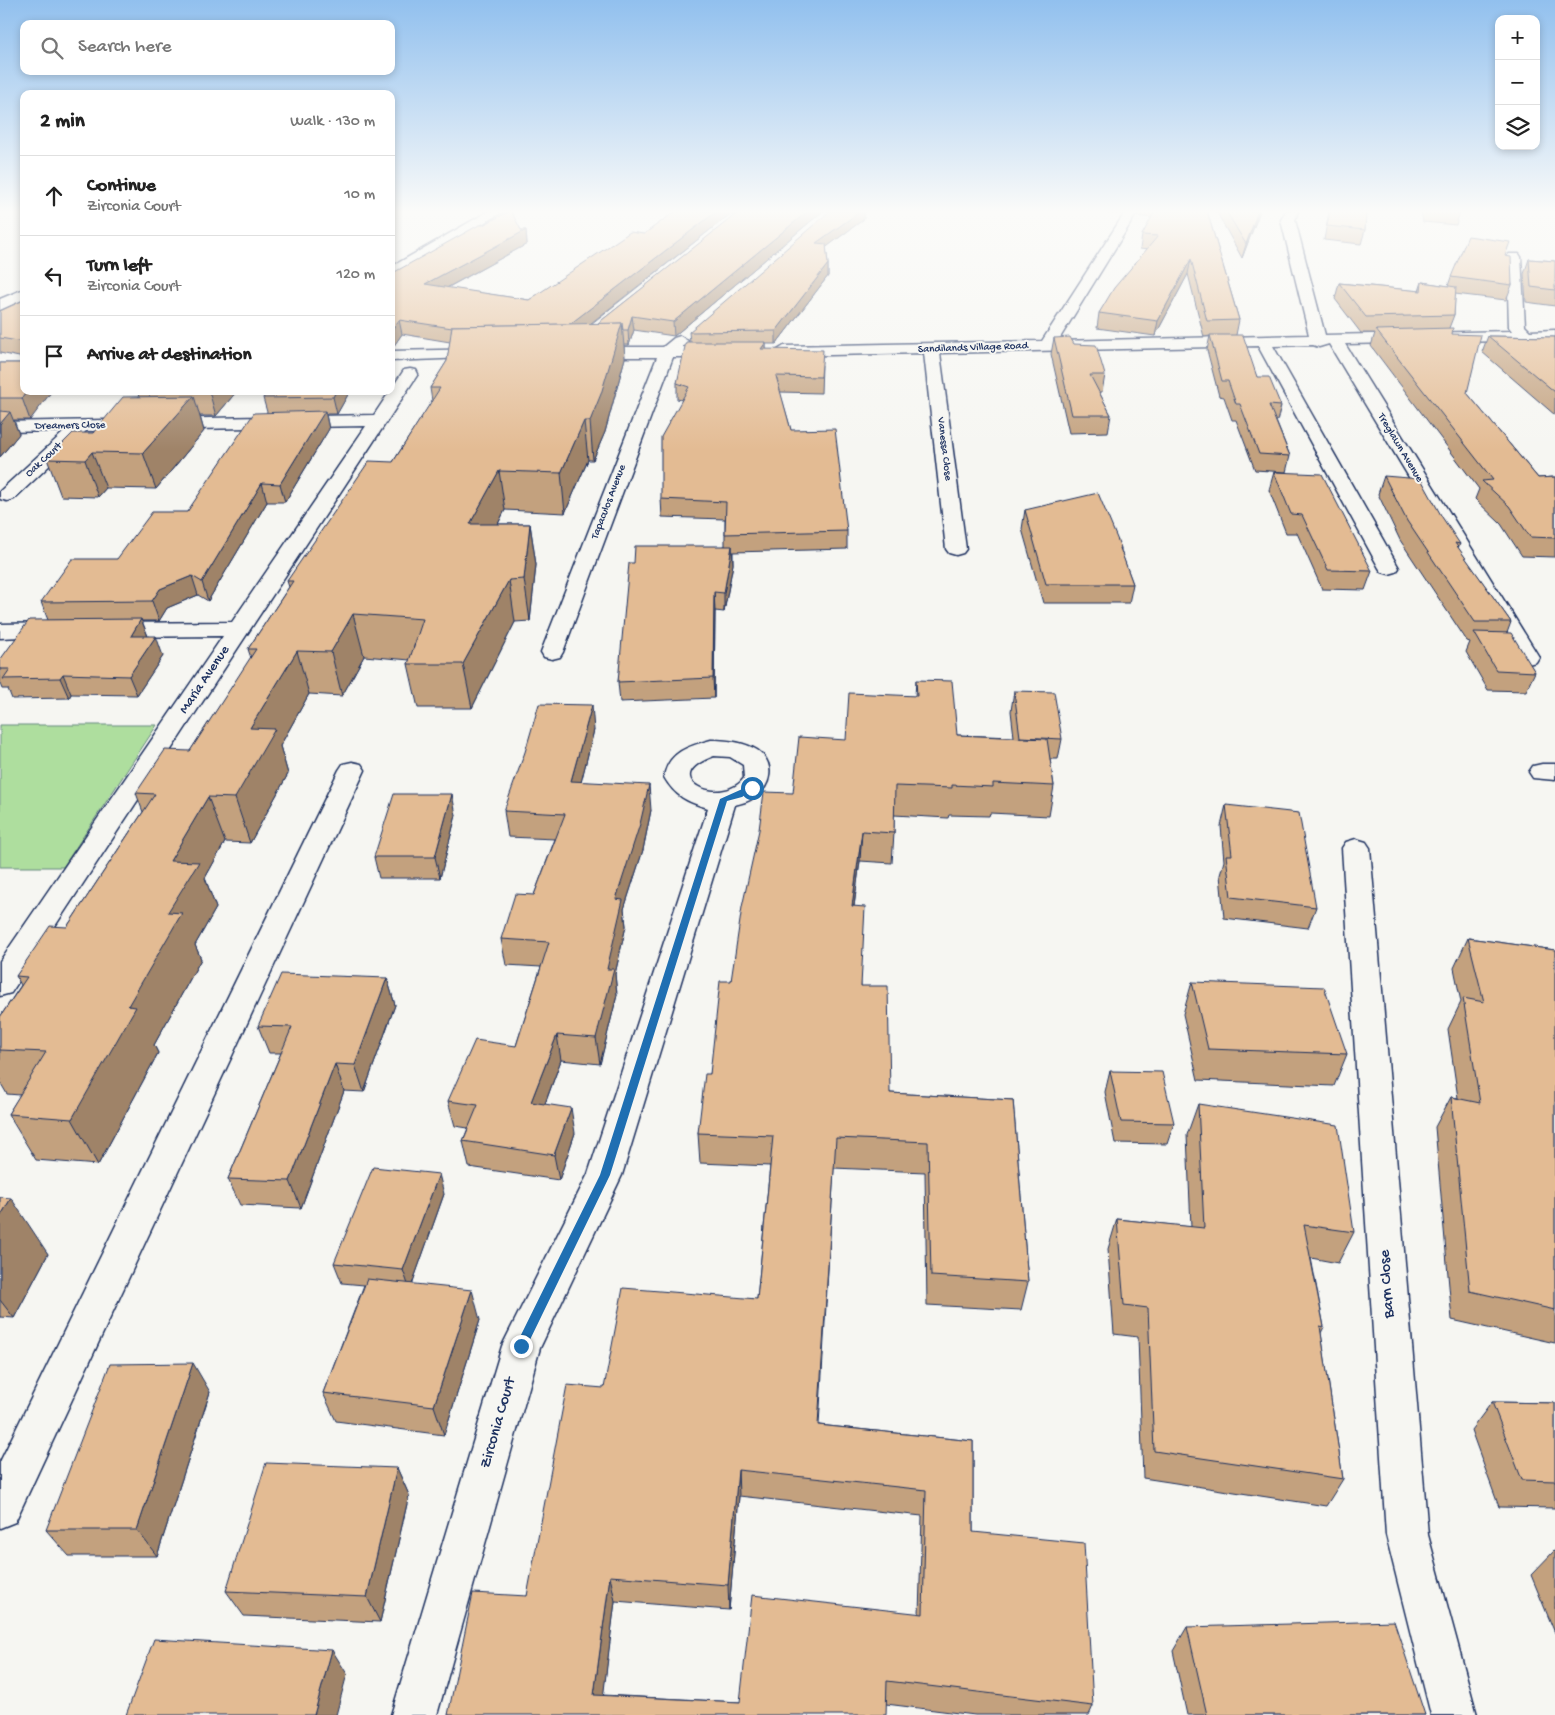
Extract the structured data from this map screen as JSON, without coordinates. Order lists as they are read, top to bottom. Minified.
{"streets":{"street":["Sandilands Village Road","Dreamers Close","Treglawn Avenue","Vanessa Close","Oak Court","Tapaculos Avenue","Maria Avenue","Barn Close","Zirconia Court"]},"crossings":[["Sandilands Village Road","Treglawn Avenue"],["Sandilands Village Road","Vanessa Close"],["Dreamers Close","Oak Court"],["Dreamers Close","Maria Avenue"]],"page":{"map_buttons":["+","−"],"search":"Search here","heading":["2 min","Walk · 130 m"],"list":[["Continue","Zirconia Court","10 m"],["Turn left","Zirconia Court","120 m"],"Arrive at destination"]}}
